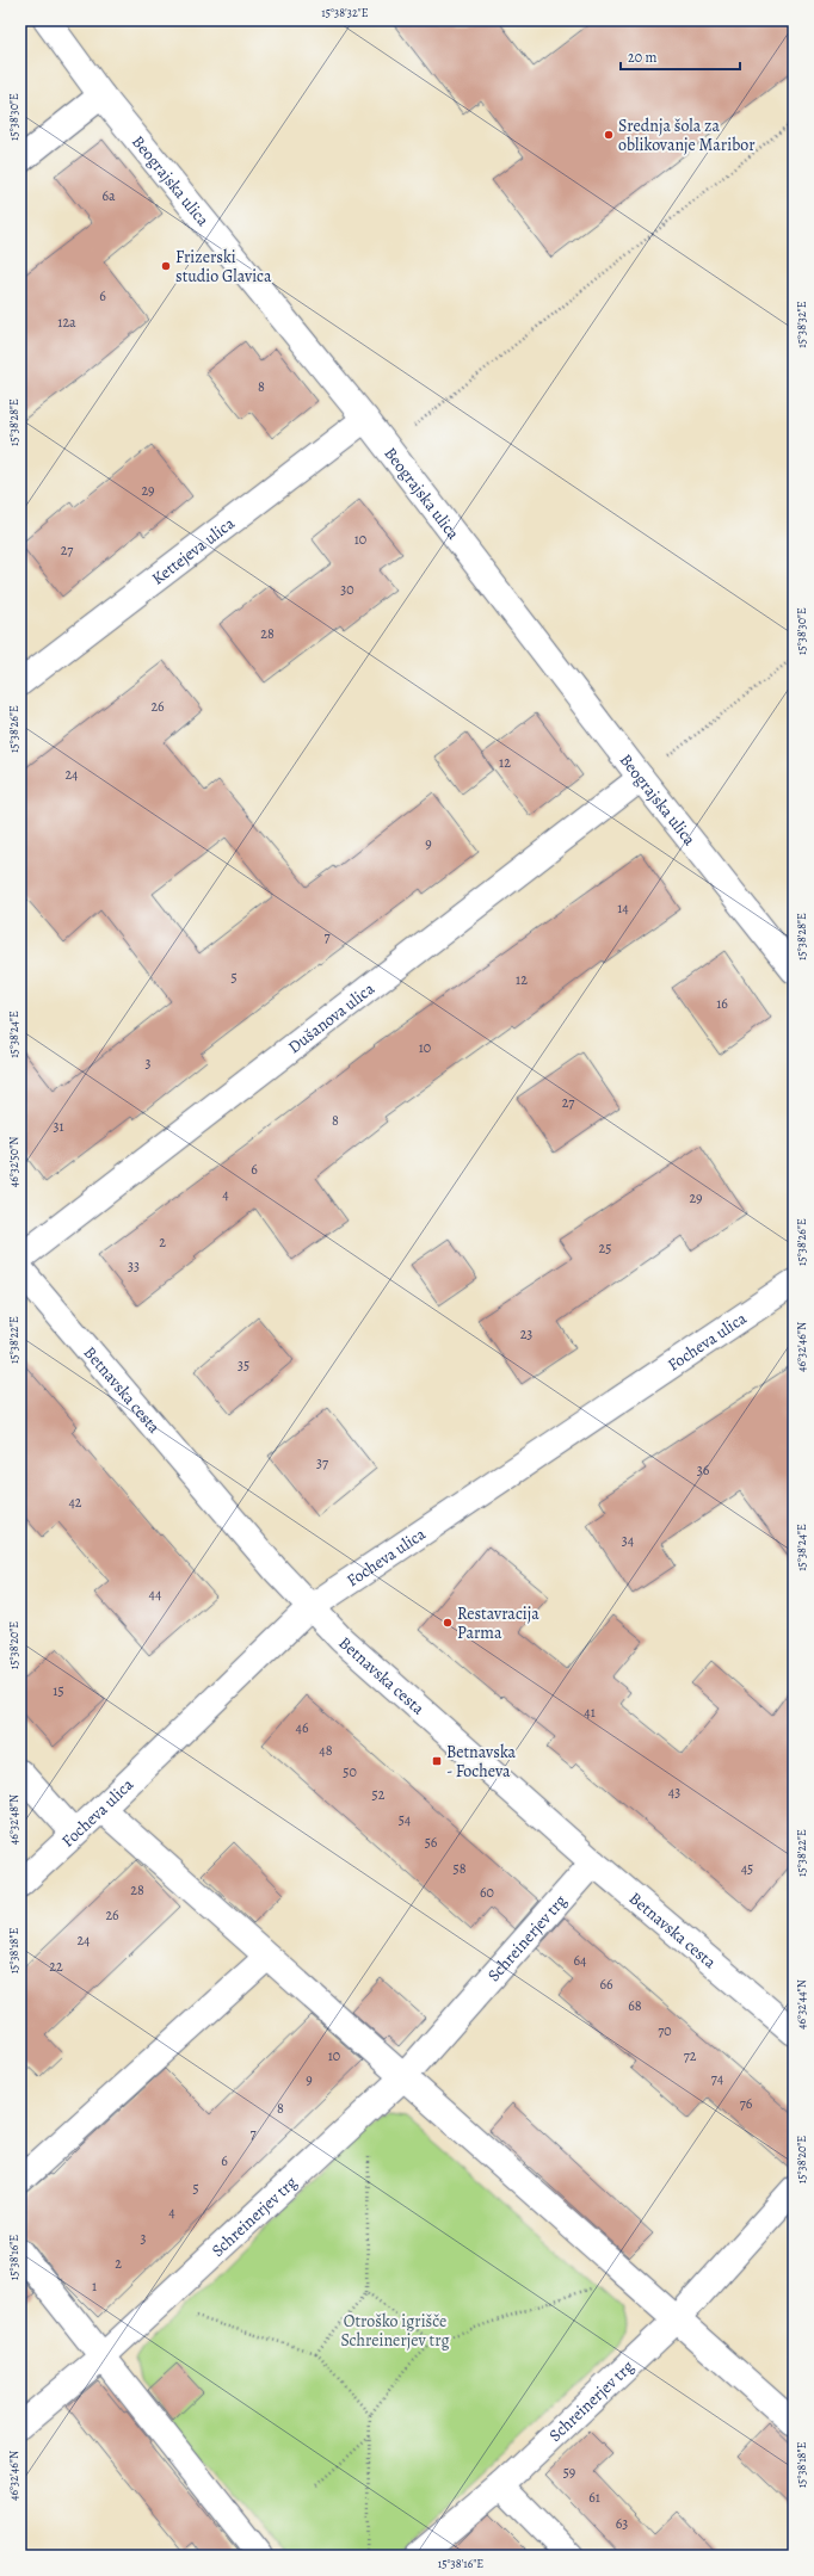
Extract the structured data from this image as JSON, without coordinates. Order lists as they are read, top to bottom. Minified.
{"streets":{"street":["Beograjska ulica","Kettejeva ulica","Dušanova ulica","Focheva ulica","Betnavska cesta","Schreinerjev trg"]},"crossings":[["Beograjska ulica","Kettejeva ulica"],["Beograjska ulica","Dušanova ulica"],["Focheva ulica","Betnavska cesta"],["Betnavska cesta","Schreinerjev trg"]],"parks":["Otroško igrišče Schreinerjev trg"],"places":{"other":["Srednja šola za oblikovanje Maribor","Frizerski studio Glavica","Restavracija Parma"],"transit":["Betnavska - Focheva"]},"house_numbers":["6a","6","12a","8","29","10","27","30","28","26","12","24","9","14","7","5","12","16","10","3","27","8","31","6","4","29","2","25","33","23","35","37","36","42","34","44","15","41","46","48","50","43","52","54","56","58","45","28","60","26","24","64","22","66","68","70","10","72","74","9","76","8","7","6","5","4","3","2","1","59","61","63"],"scale_bar":"20 m","coordinates":["15°38'32\"E","15°38'30\"E","15°38'28\"E","15°38'26\"E","15°38'24\"E","46°32'50\"N","15°38'22\"E","46°32'46\"N","15°38'20\"E","46°32'48\"N","15°38'18\"E","46°32'44\"N","15°38'16\"E"]}
